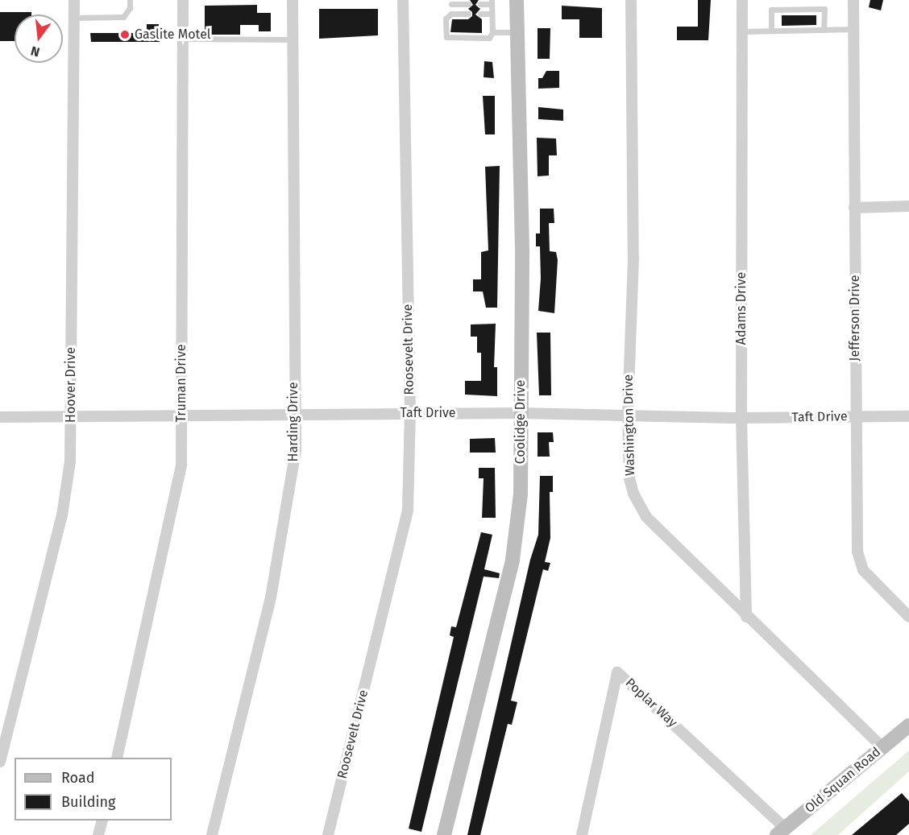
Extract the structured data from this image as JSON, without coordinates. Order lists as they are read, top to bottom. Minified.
{"streets":{"street":["Adams Drive","Jefferson Drive","Roosevelt Drive","Truman Drive","Hoover Drive","Taft Drive","Harding Drive","Coolidge Drive","Washington Drive","Poplar Way","Old Squan Road"]},"crossings":[["Adams Drive","Taft Drive"],["Adams Drive","Washington Drive"],["Jefferson Drive","Taft Drive"],["Roosevelt Drive","Taft Drive"],["Truman Drive","Taft Drive"],["Hoover Drive","Taft Drive"],["Taft Drive","Harding Drive"],["Taft Drive","Coolidge Drive"],["Taft Drive","Washington Drive"],["Washington Drive","Old Squan Road"],["Poplar Way","Old Squan Road"]],"places":["Gaslite Motel"],"legend":["Road","Building"],"north":"bottom"}
